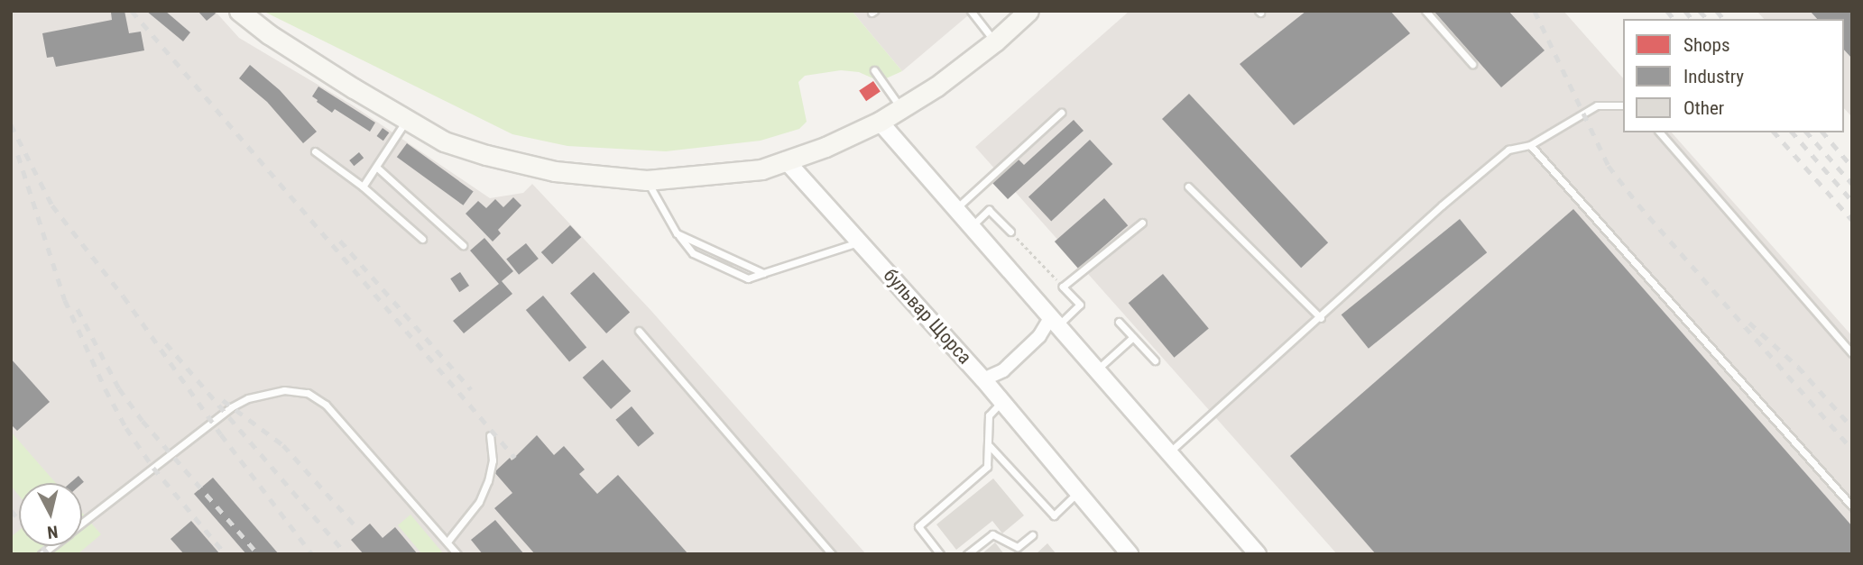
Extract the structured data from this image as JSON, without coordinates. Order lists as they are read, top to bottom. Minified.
{"streets":{"street":["бульвар Щорса"]},"legend":["Shops","Industry","Other"],"north":"bottom"}
